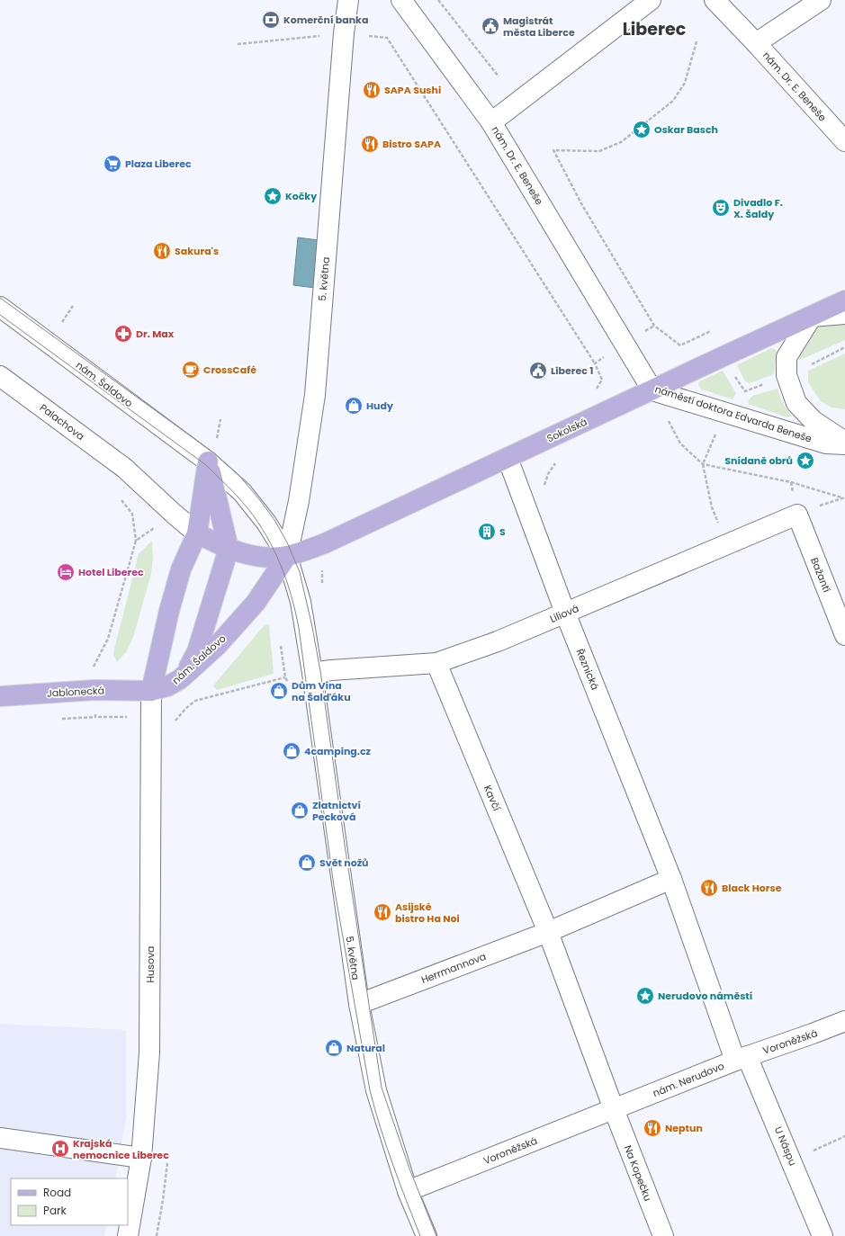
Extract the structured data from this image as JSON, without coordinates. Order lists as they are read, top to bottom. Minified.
{"streets":{"main road":["nám. Šaldovo","Sokolská","Jablonecká"],"street":["nám. Dr. E. Beneše","5. května","náměstí doktora Edvarda Beneše","Palachova","Bažantí","Liliová","Řeznická","Kavčí","Husova","Herrmannova","Voroněžská","nám. Nerudovo","U Náspu","Na Kopečku"]},"crossings":[["nám. Dr. E. Beneše","náměstí doktora Edvarda Beneše"],["5. května","nám. Šaldovo"],["5. května","Sokolská"],["5. května","Liliová"],["5. května","Herrmannova"],["5. května","Voroněžská"],["nám. Šaldovo","Sokolská"],["nám. Šaldovo","Liliová"],["nám. Šaldovo","Jablonecká"],["nám. Šaldovo","Husova"],["náměstí doktora Edvarda Beneše","Sokolská"],["Sokolská","Řeznická"],["Bažantí","Liliová"],["Liliová","Řeznická"],["Liliová","Kavčí"],["Řeznická","nám. Nerudovo"],["Jablonecká","Husova"],["Kavčí","Herrmannova"],["Voroněžská","nám. Nerudovo"],["Voroněžská","U Náspu"],["Voroněžská","Na Kopečku"],["nám. Nerudovo","U Náspu"],["nám. Nerudovo","Na Kopečku"]],"districts":["Liberec"],"places":{"bank":["Komerční banka"],"public building":["Magistrát města Liberce","Liberec 1"],"restaurant":["SAPA Sushi","Bistro SAPA","Sakura's","Black Horse","Asijské bistro Ha Noi","Neptun"],"place":["Oskar Basch","Kočky","Snídaně obrů","Nerudovo náměstí"],"supermarket":["Plaza Liberec"],"theatre":["Divadlo F. X. Šaldy"],"pharmacy":["Dr. Max"],"cafe":["CrossCafé"],"shop":["Hudy","Dům Vína na Šalďáku","4camping.cz","Zlatnictví Pecková","Svět nožů","Natural"],"building":["S"],"hotel":["Hotel Liberec"],"hospital":["Krajská nemocnice Liberec"]},"legend":["Road","Park"]}
